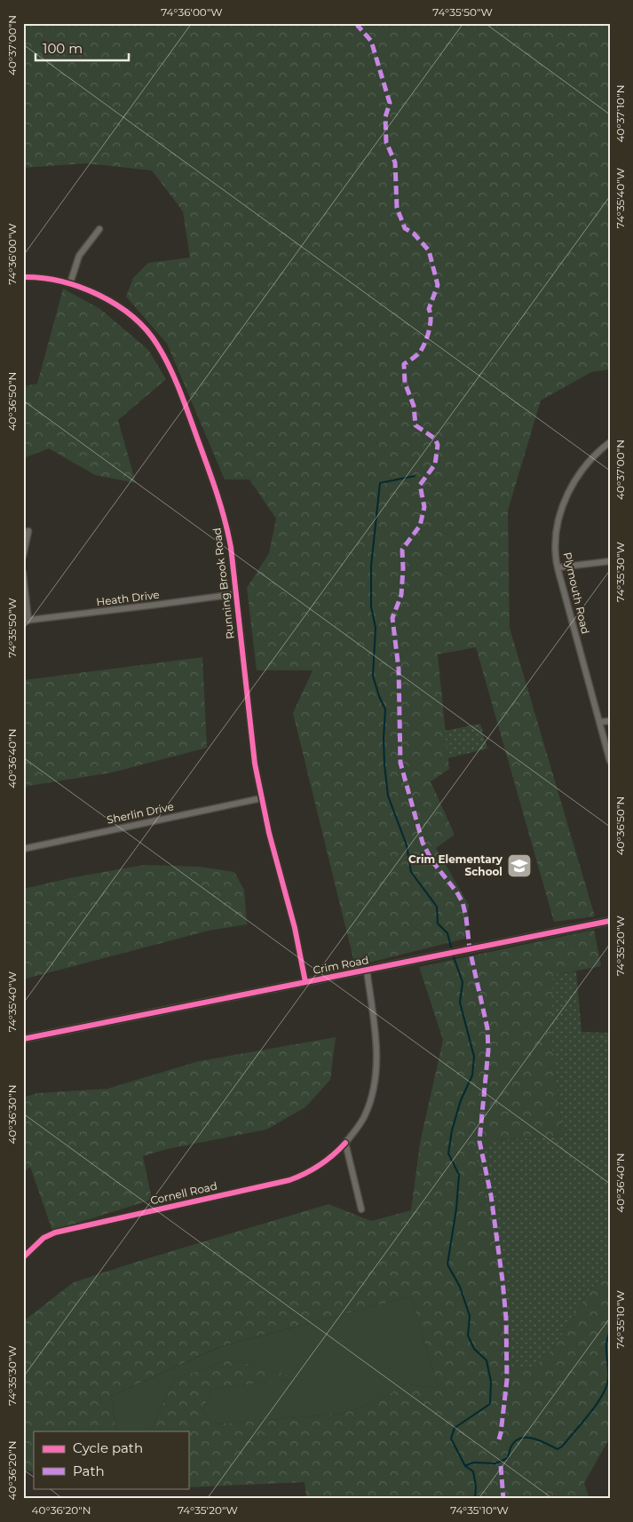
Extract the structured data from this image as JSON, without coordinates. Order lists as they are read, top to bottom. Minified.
{"streets":{"street":["Running Brook Road","Plymouth Road","Heath Drive","Sherlin Drive","Crim Road","Cornell Road"]},"crossings":[["Running Brook Road","Heath Drive"],["Running Brook Road","Sherlin Drive"],["Running Brook Road","Crim Road"],["Crim Road","Cornell Road"]],"places":{"school or university":["Crim Elementary School"]},"legend":["Cycle path","Path"],"scale_bar":"100 m","coordinates":["74°36'00\"W","74°35'50\"W","40°37'00\"N","40°37'10\"N","74°35'40\"W","40°36'50\"N","74°35'30\"W","40°36'40\"N","74°35'20\"W","40°36'30\"N","74°35'10\"W","40°36'20\"N"]}
